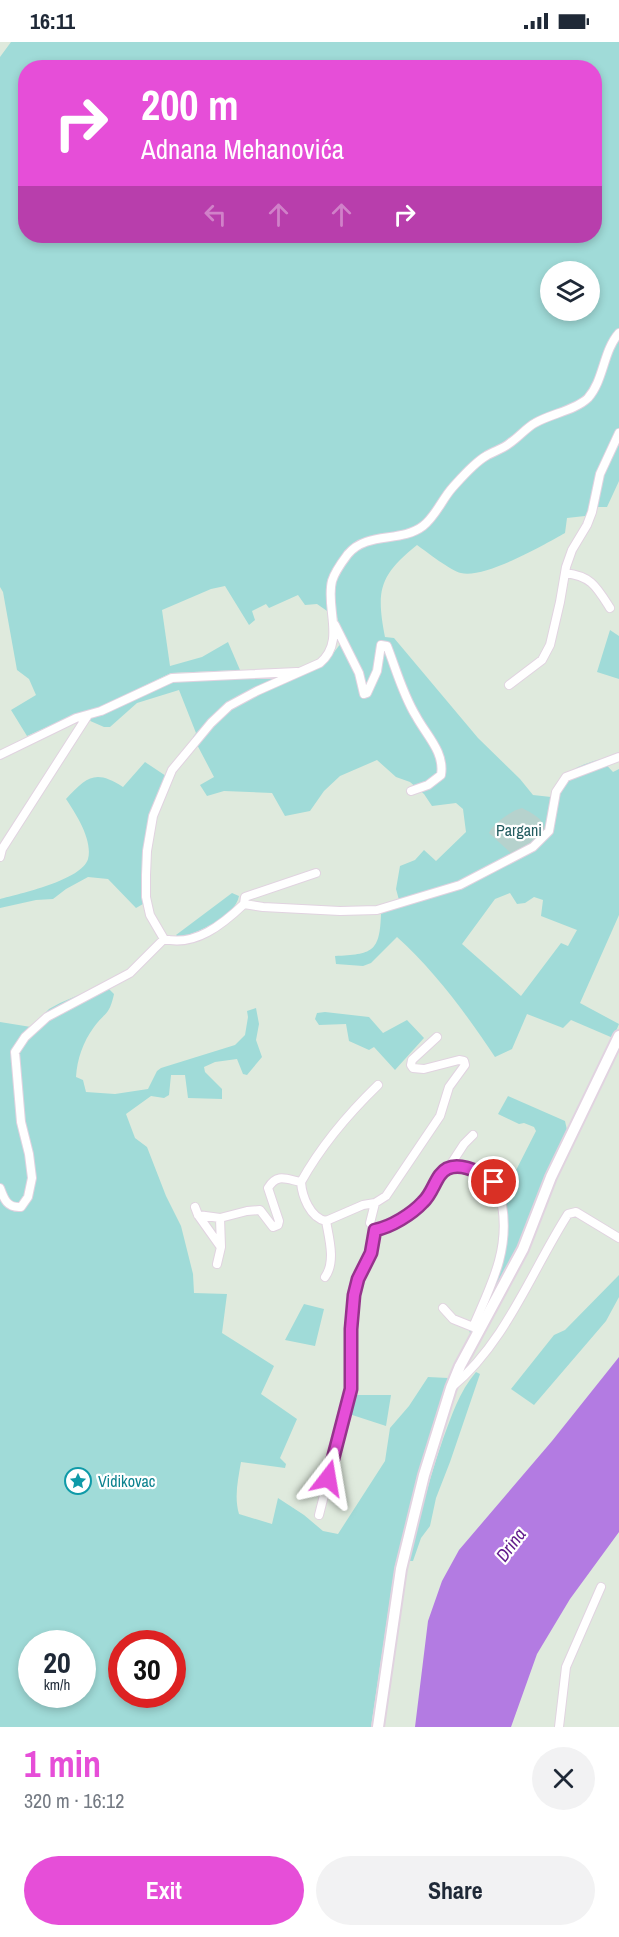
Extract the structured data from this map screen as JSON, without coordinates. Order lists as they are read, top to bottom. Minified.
{"water":["Drina"],"parks":["Pargani"],"places":{"place":["Vidikovac"]},"page":{"status":"16:11","turn":["200 m","Adnana Mehanovića"],"speed":"20 km/h","limit":"30","heading":["1 min","320 m · 16:12"],"buttons":["Exit","Share"]}}
